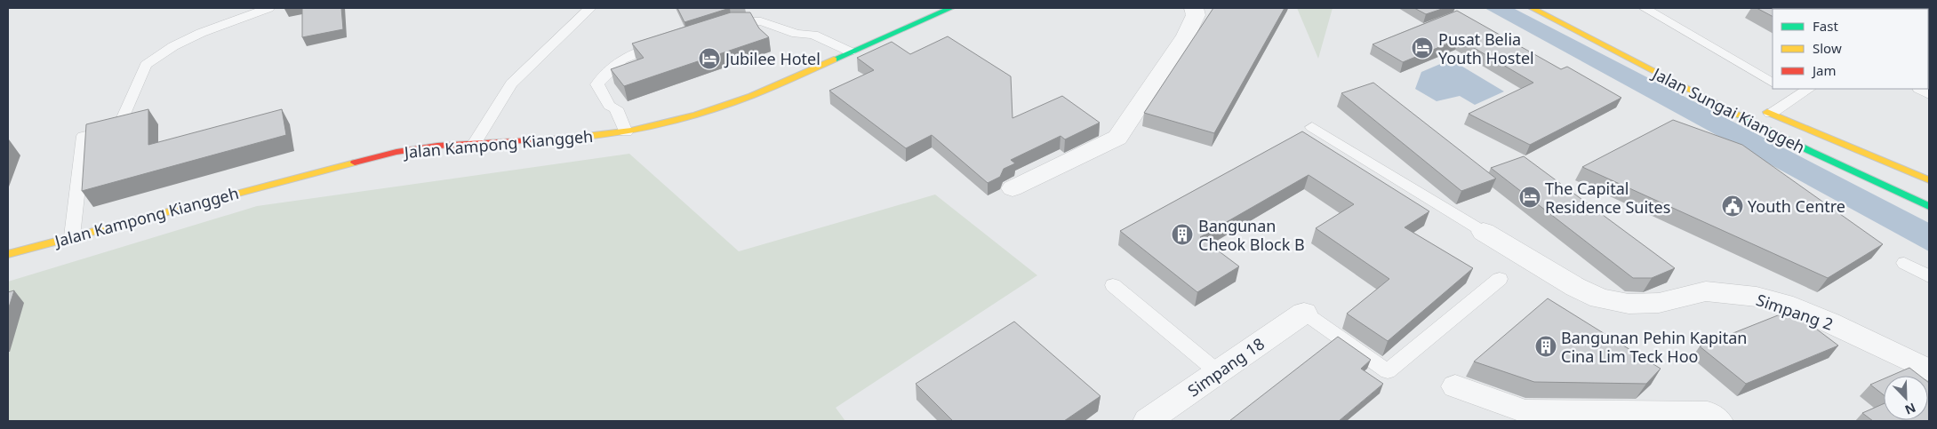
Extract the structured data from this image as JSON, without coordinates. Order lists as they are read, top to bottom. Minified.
{"streets":{"main road":["Jalan Sungai Kianggeh","Jalan Kampong Kianggeh"],"street":["Simpang 2","Simpang 18"]},"places":{"hotel":["Pusat Belia Youth Hostel","Jubilee Hotel","The Capital Residence Suites"],"public building":["Youth Centre"],"building":["Bangunan Cheok Block B","Bangunan Pehin Kapitan Cina Lim Teck Hoo"]},"legend":["Fast","Slow","Jam"],"north":"bottom right"}
